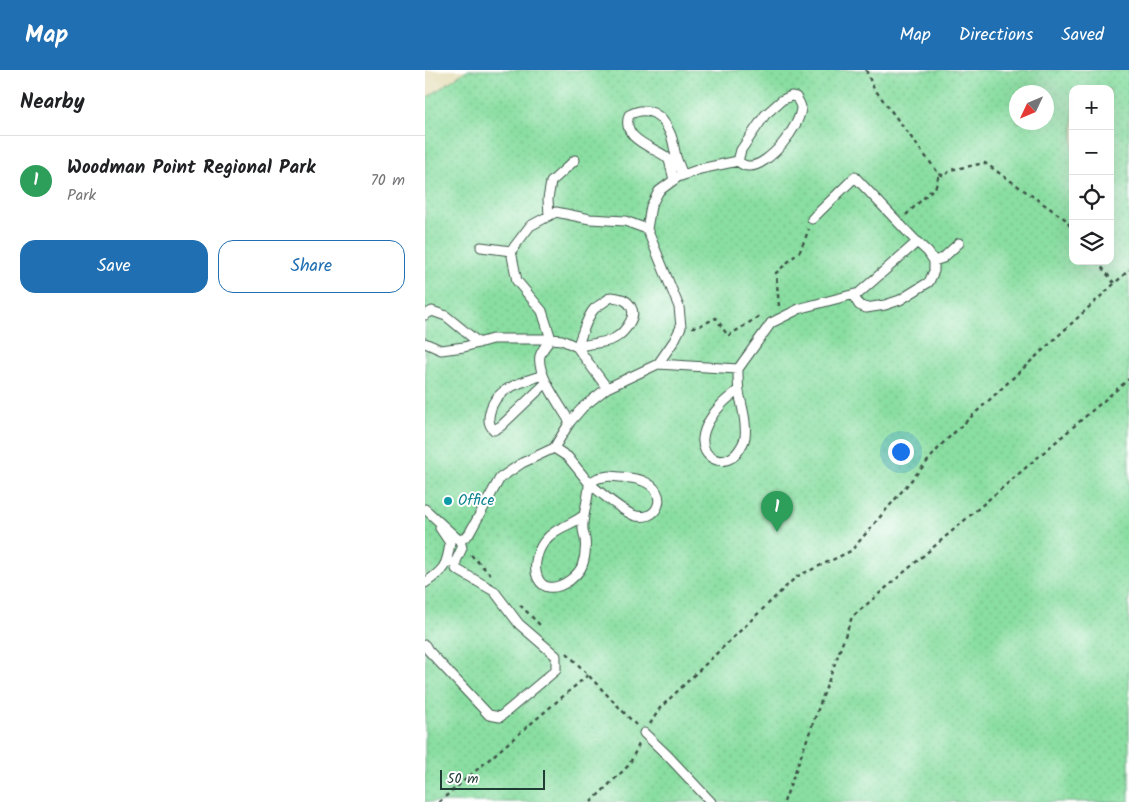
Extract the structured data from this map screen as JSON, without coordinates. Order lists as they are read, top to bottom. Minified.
{"places":["Office"],"scale_bar":"50 m","north":"bottom left","page":{"header":"Map","nav":["Map","Directions","Saved"],"heading":"Nearby","map_buttons":["+","−"],"list":[{"mark":"1","name":"Woodman Point Regional Park","note":"Park","value":"70 m"}],"buttons":["Save","Share"],"pins":"1","scale":"50 m"}}
